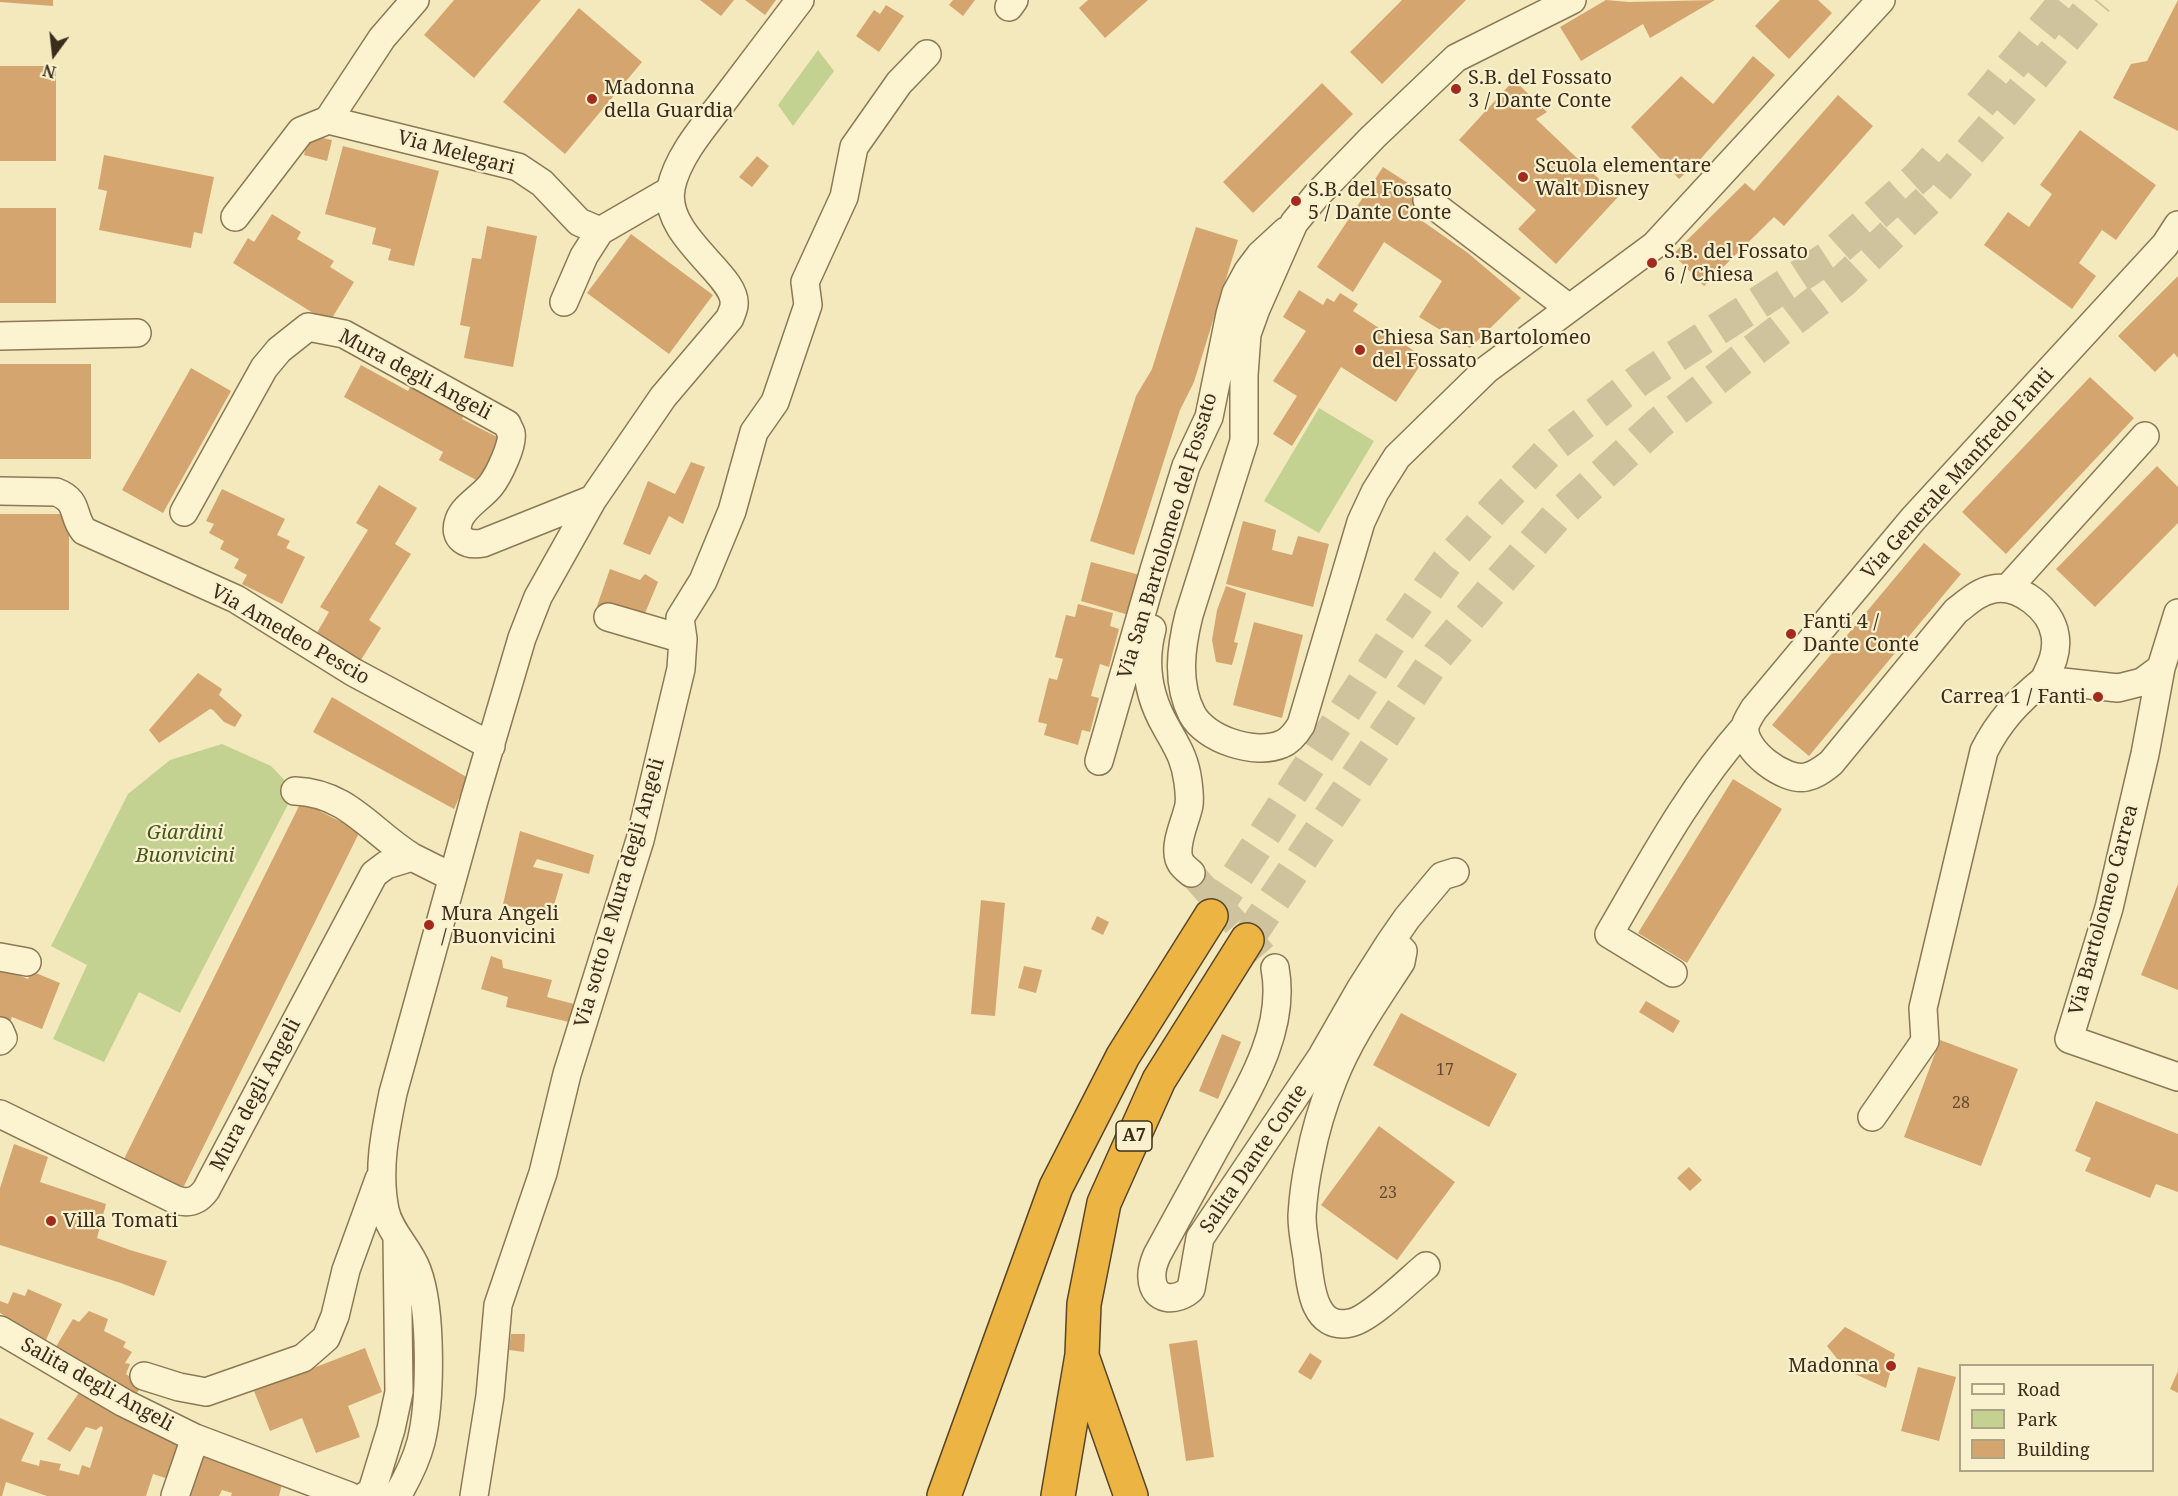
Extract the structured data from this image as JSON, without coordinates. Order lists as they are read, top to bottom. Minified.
{"streets":{"highway":["A7"],"street":["Via Melegari","Mura degli Angeli","Via Generale Manfredo Fanti","Via San Bartolomeo del Fossato","Via Amedeo Pescio","Via sotto le Mura degli Angeli","Via Bartolomeo Carrea","Salita Dante Conte","Salita degli Angeli"]},"parks":["Giardini Buonvicini"],"places":["S.B. del Fossato 3 / Dante Conte","Madonna della Guardia","Scuola elementare Walt Disney","S.B. del Fossato 5 / Dante Conte","S.B. del Fossato 6 / Chiesa","Chiesa San Bartolomeo del Fossato","Fanti 4 / Dante Conte","Carrea 1 / Fanti","Mura Angeli / Buonvicini","Villa Tomati","Madonna"],"house_numbers":["17","28","23"],"legend":["Road","Park","Building"],"north":"bottom"}
